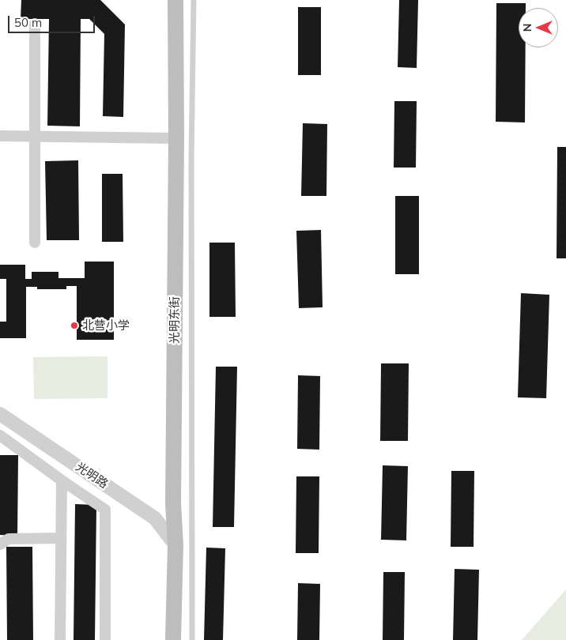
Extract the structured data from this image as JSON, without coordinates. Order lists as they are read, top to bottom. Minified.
{"streets":{"main road":["光明东街"],"street":["光明路"]},"crossings":[["光明东街","光明路"]],"places":["北营小学"],"scale_bar":"50 m","north":"left"}
